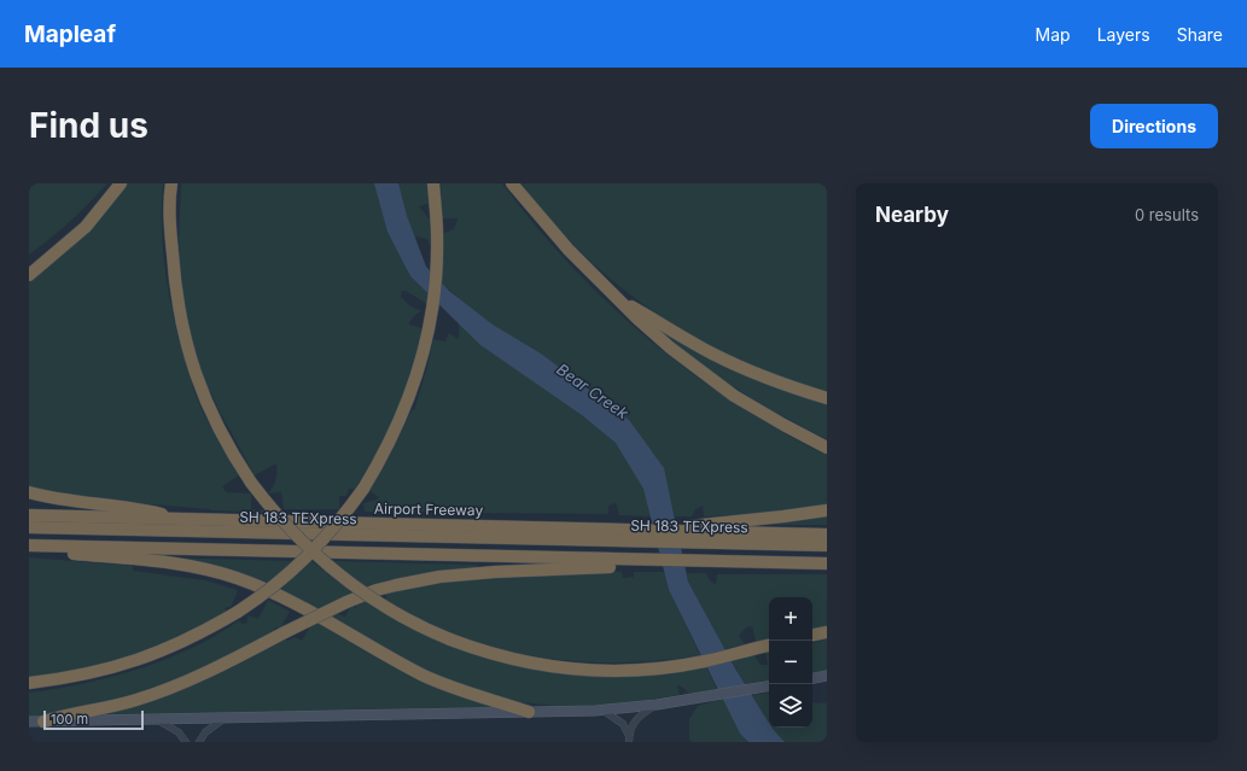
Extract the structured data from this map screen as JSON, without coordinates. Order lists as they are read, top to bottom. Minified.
{"streets":{"highway":["Airport Freeway","SH 183 TEXpress"]},"crossings":[["Airport Freeway","SH 183 TEXpress"]],"water":["Bear Creek"],"scale_bar":"100 m","page":{"header":"Mapleaf","nav":["Map","Layers","Share"],"buttons":"Directions","title":"Find us","heading":["Nearby","0 results"],"map_buttons":["+","−"],"scale":"100 m"}}
